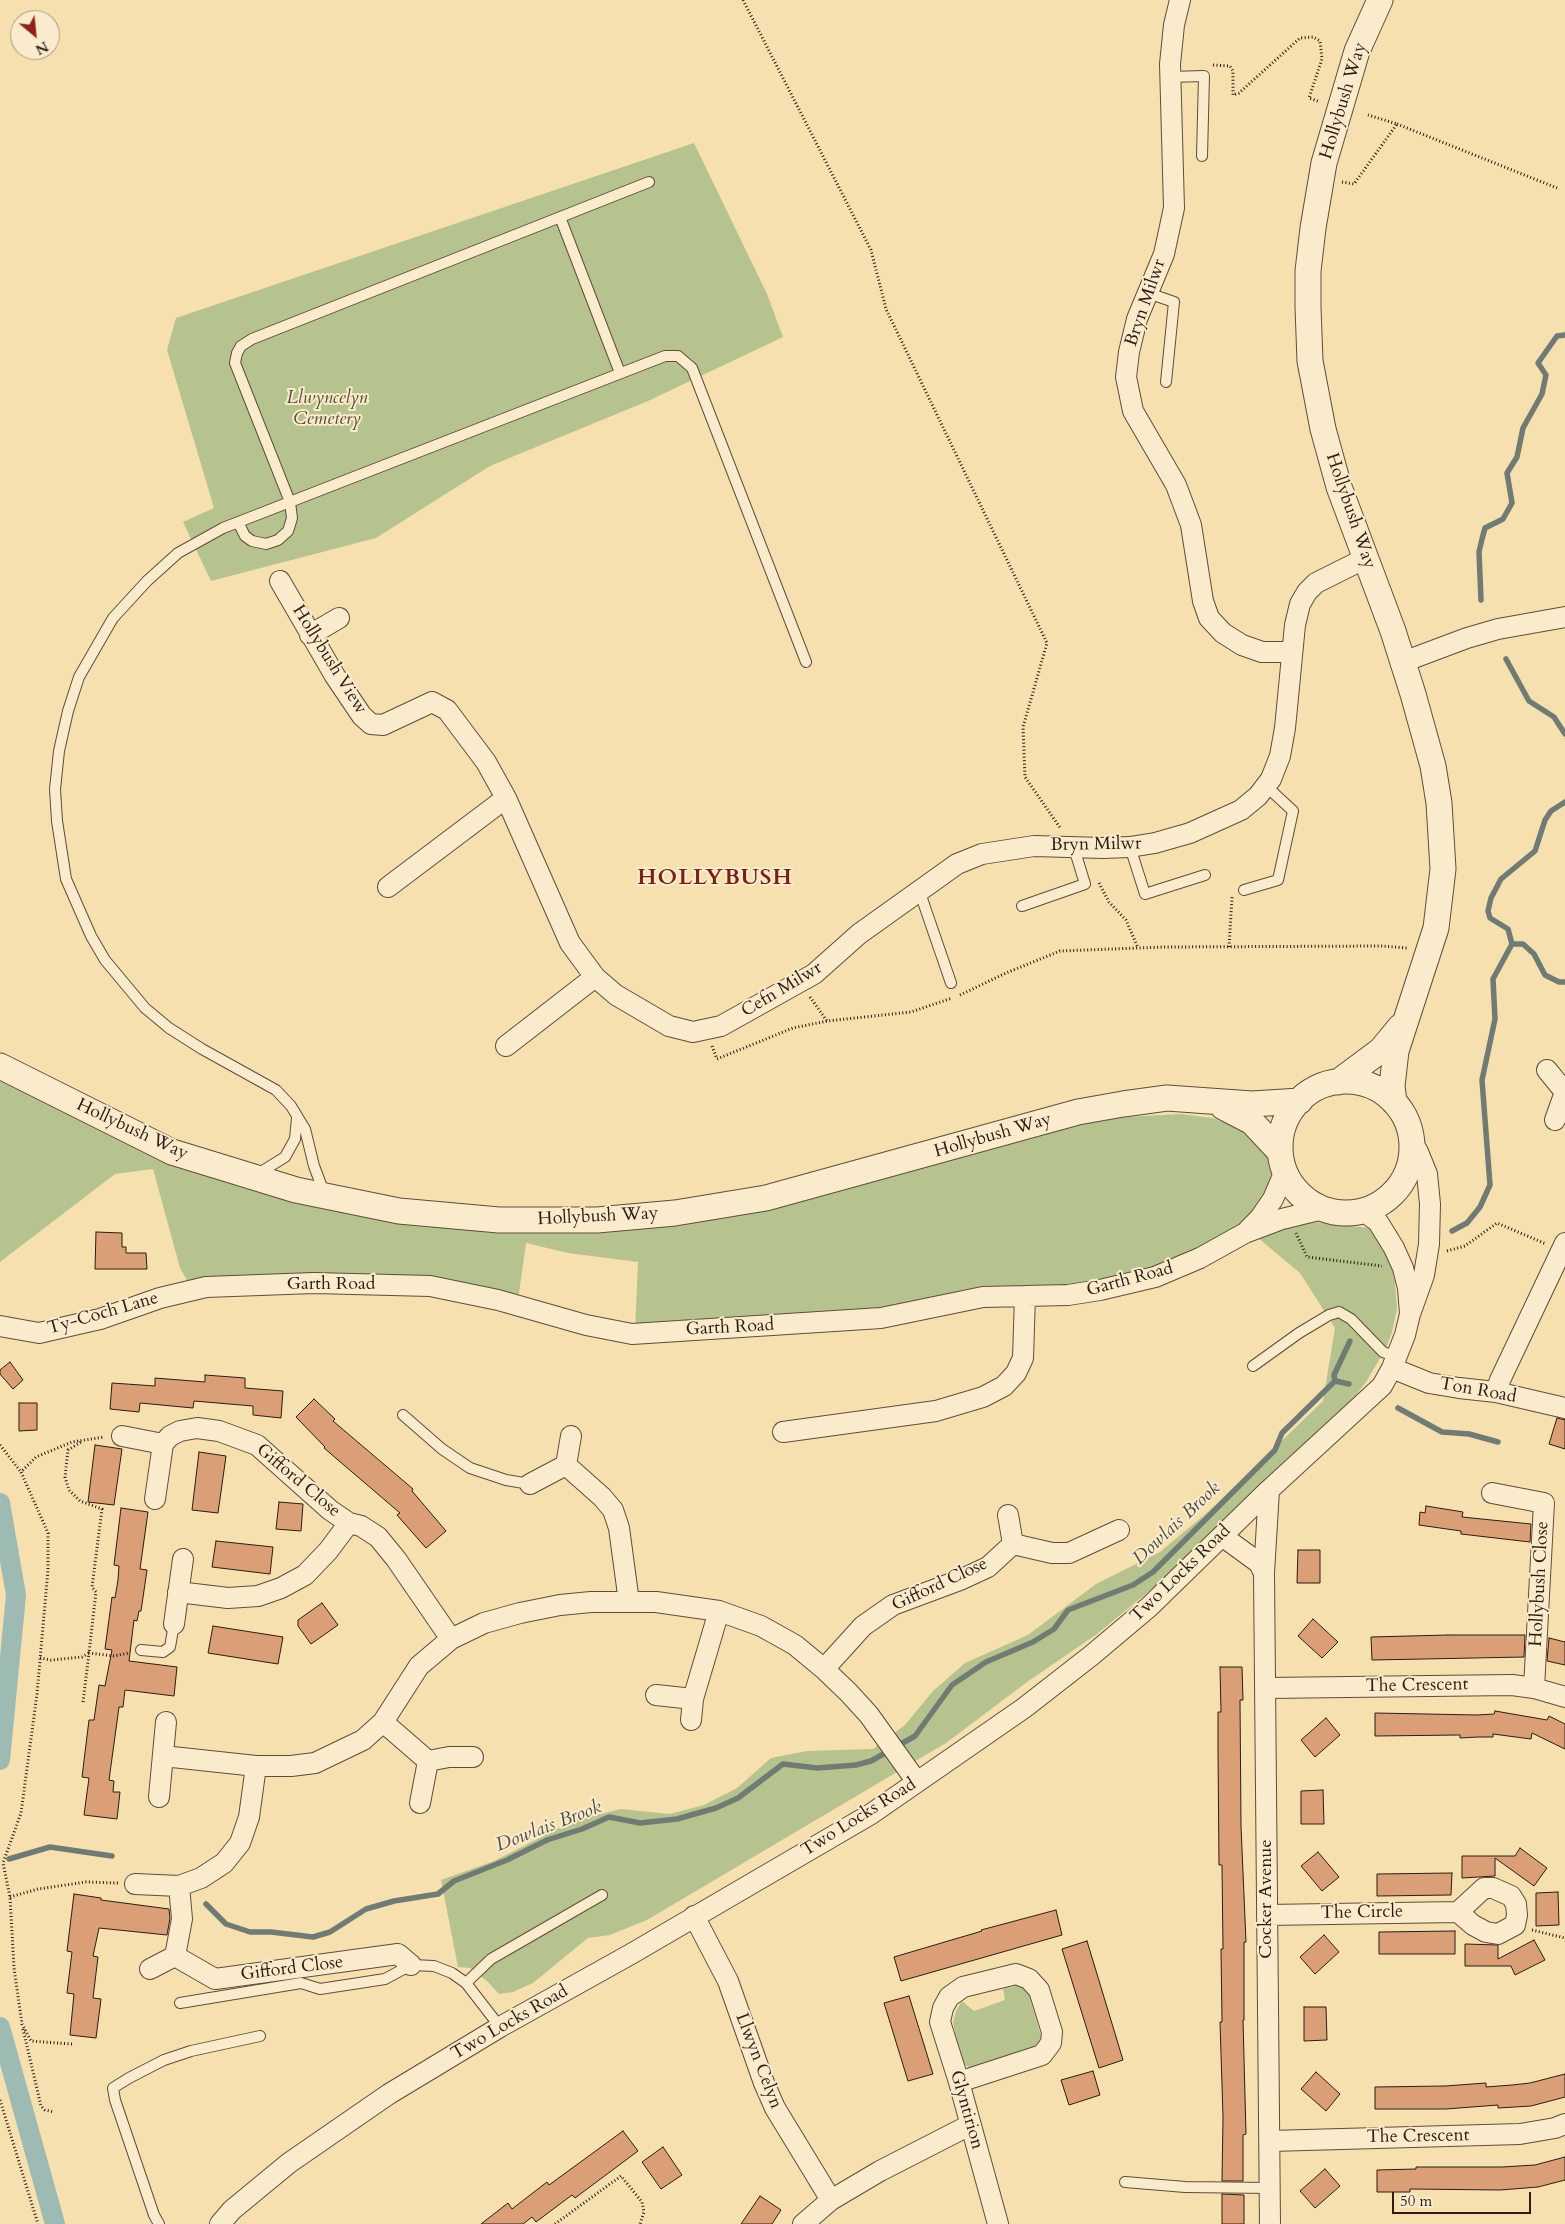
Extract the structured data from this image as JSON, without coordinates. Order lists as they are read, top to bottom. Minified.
{"streets":{"street":["Hollybush Way","Bryn Milwr","Hollybush View","Cefn Milwr","Garth Road","Ty-Coch Lane","Ton Road","Gifford Close","Two Locks Road","Hollybush Close","The Crescent","Cocker Avenue","The Circle","Llwyn Celyn","Glyntirion"]},"crossings":[["Hollybush Way","Bryn Milwr"],["Hollybush Way","Garth Road"],["Hollybush Way","Two Locks Road"],["Bryn Milwr","Cefn Milwr"],["Hollybush View","Cefn Milwr"],["Garth Road","Ty-Coch Lane"],["Garth Road","Two Locks Road"],["Ton Road","Two Locks Road"],["Two Locks Road","Cocker Avenue"],["Two Locks Road","Llwyn Celyn"],["Hollybush Close","The Crescent"],["The Crescent","Cocker Avenue"],["Cocker Avenue","The Circle"]],"districts":["HOLLYBUSH"],"water":["Dowlais Brook"],"parks":["Llwyncelyn Cemetery"],"scale_bar":"50 m","north":"bottom right"}
